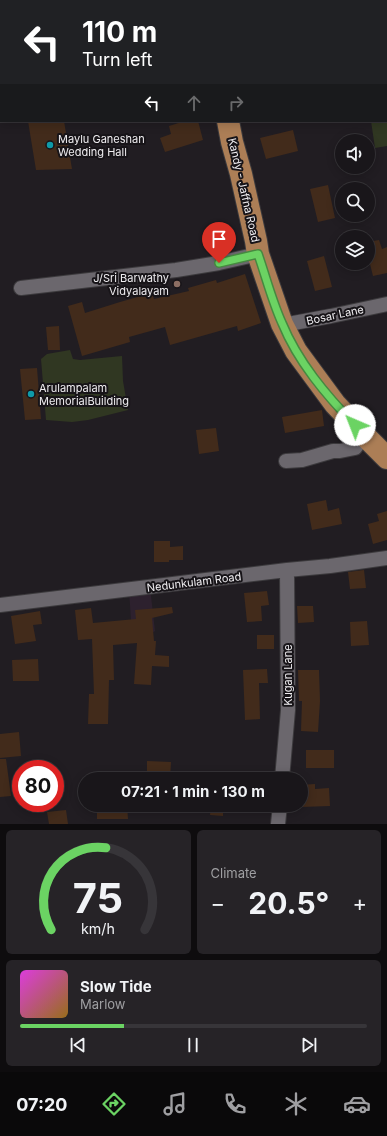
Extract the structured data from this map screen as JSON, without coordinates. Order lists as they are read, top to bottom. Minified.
{"streets":{"highway":["Kandy - Jaffna Road"],"street":["Bosar Lane","Nedunkulam Road","Kugan Lane"]},"crossings":[["Kandy - Jaffna Road","Bosar Lane"],["Nedunkulam Road","Kugan Lane"]],"places":["Maylu Ganeshan Wedding Hall","J/Sri Barwathy Vidyalayam","Arulampalam MemorialBuilding"],"page":{"turn":["110 m","Turn left"],"limit":"80","trip":"07:21 · 1 min · 130 m","tile":"Climate","heat":["−","20.5°","+"],"song":["Slow Tide","Marlow"],"tabs":"07:20","gauge":["75","km/h"]}}
